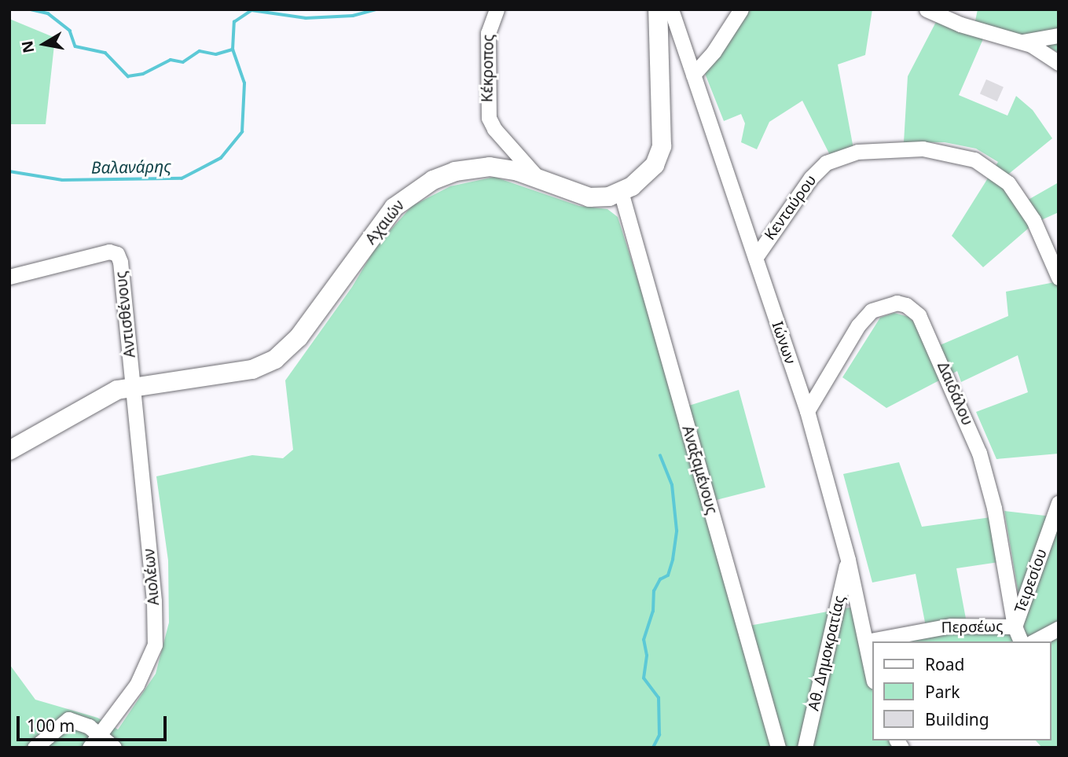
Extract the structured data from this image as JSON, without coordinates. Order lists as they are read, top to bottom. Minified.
{"streets":{"main road":["Αχαιών"],"street":["Κέκροπος","Κενταύρου","Αντισθένους","Ιώνων","Δαιδάλου","Αναξαμένους","Αιολέων","Τειρεσίου","Περσέως","Αθ. Δημοκρατίας"]},"crossings":[["Κέκροπος","Αχαιών"],["Κενταύρου","Ιώνων"],["Αχαιών","Αντισθένους"],["Αχαιών","Αναξαμένους"],["Αχαιών","Αιολέων"],["Αντισθένους","Αιολέων"],["Ιώνων","Δαιδάλου"],["Ιώνων","Περσέως"],["Ιώνων","Αθ. Δημοκρατίας"],["Δαιδάλου","Τειρεσίου"],["Δαιδάλου","Περσέως"],["Τειρεσίου","Περσέως"]],"water":["Βαλανάρης"],"legend":["Road","Park","Building"],"scale_bar":"100 m","north":"left"}
